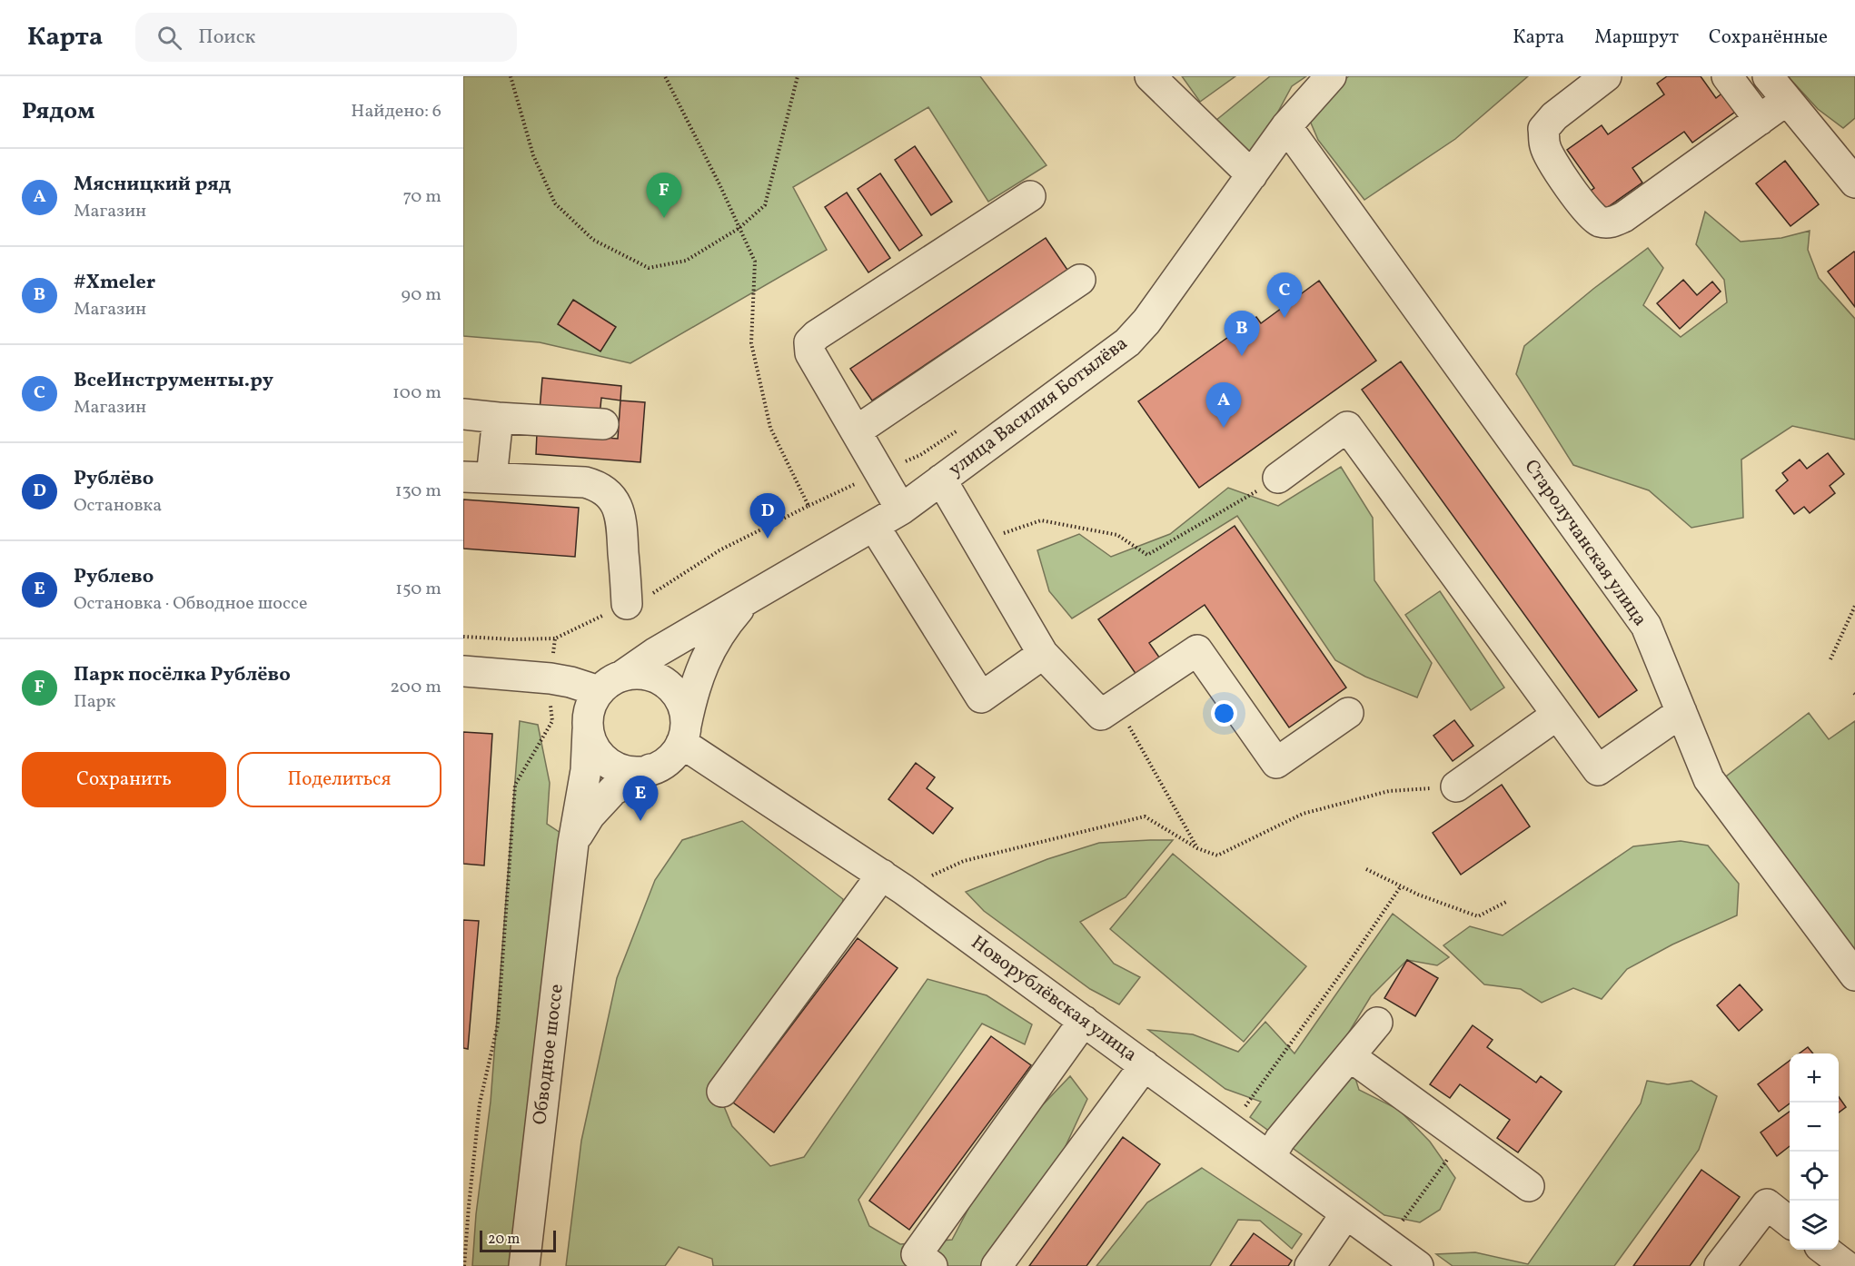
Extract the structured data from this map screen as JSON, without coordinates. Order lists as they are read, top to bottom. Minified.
{"streets":{"street":["улица Василия Ботылёва","Старолучанская улица","Новорублёвская улица","Обводное шоссе"]},"crossings":[["улица Василия Ботылёва","Старолучанская улица"],["улица Василия Ботылёва","Новорублёвская улица"],["улица Василия Ботылёва","Обводное шоссе"],["Новорублёвская улица","Обводное шоссе"]],"scale_bar":"20 m","page":{"header":"Карта","search":"Поиск","nav":["Карта","Маршрут","Сохранённые"],"heading":["Рядом","Найдено: 6"],"list":[{"mark":"A","name":"Мясницкий ряд","note":"Магазин","value":"70 m"},{"mark":"B","name":"#Xmeler","note":"Магазин","value":"90 m"},{"mark":"C","name":"ВсеИнструменты.ру","note":"Магазин","value":"100 m"},{"mark":"D","name":"Рублёво","note":"Остановка","value":"130 m"},{"mark":"E","name":"Рублево","note":"Остановка · Обводное шоссе","value":"150 m"},{"mark":"F","name":"Парк посёлка Рублёво","note":"Парк","value":"200 m"}],"pins":["F","C","B","A","D","E"],"buttons":["Сохранить","Поделиться"],"map_buttons":["+","−"],"scale":"20 m"}}
